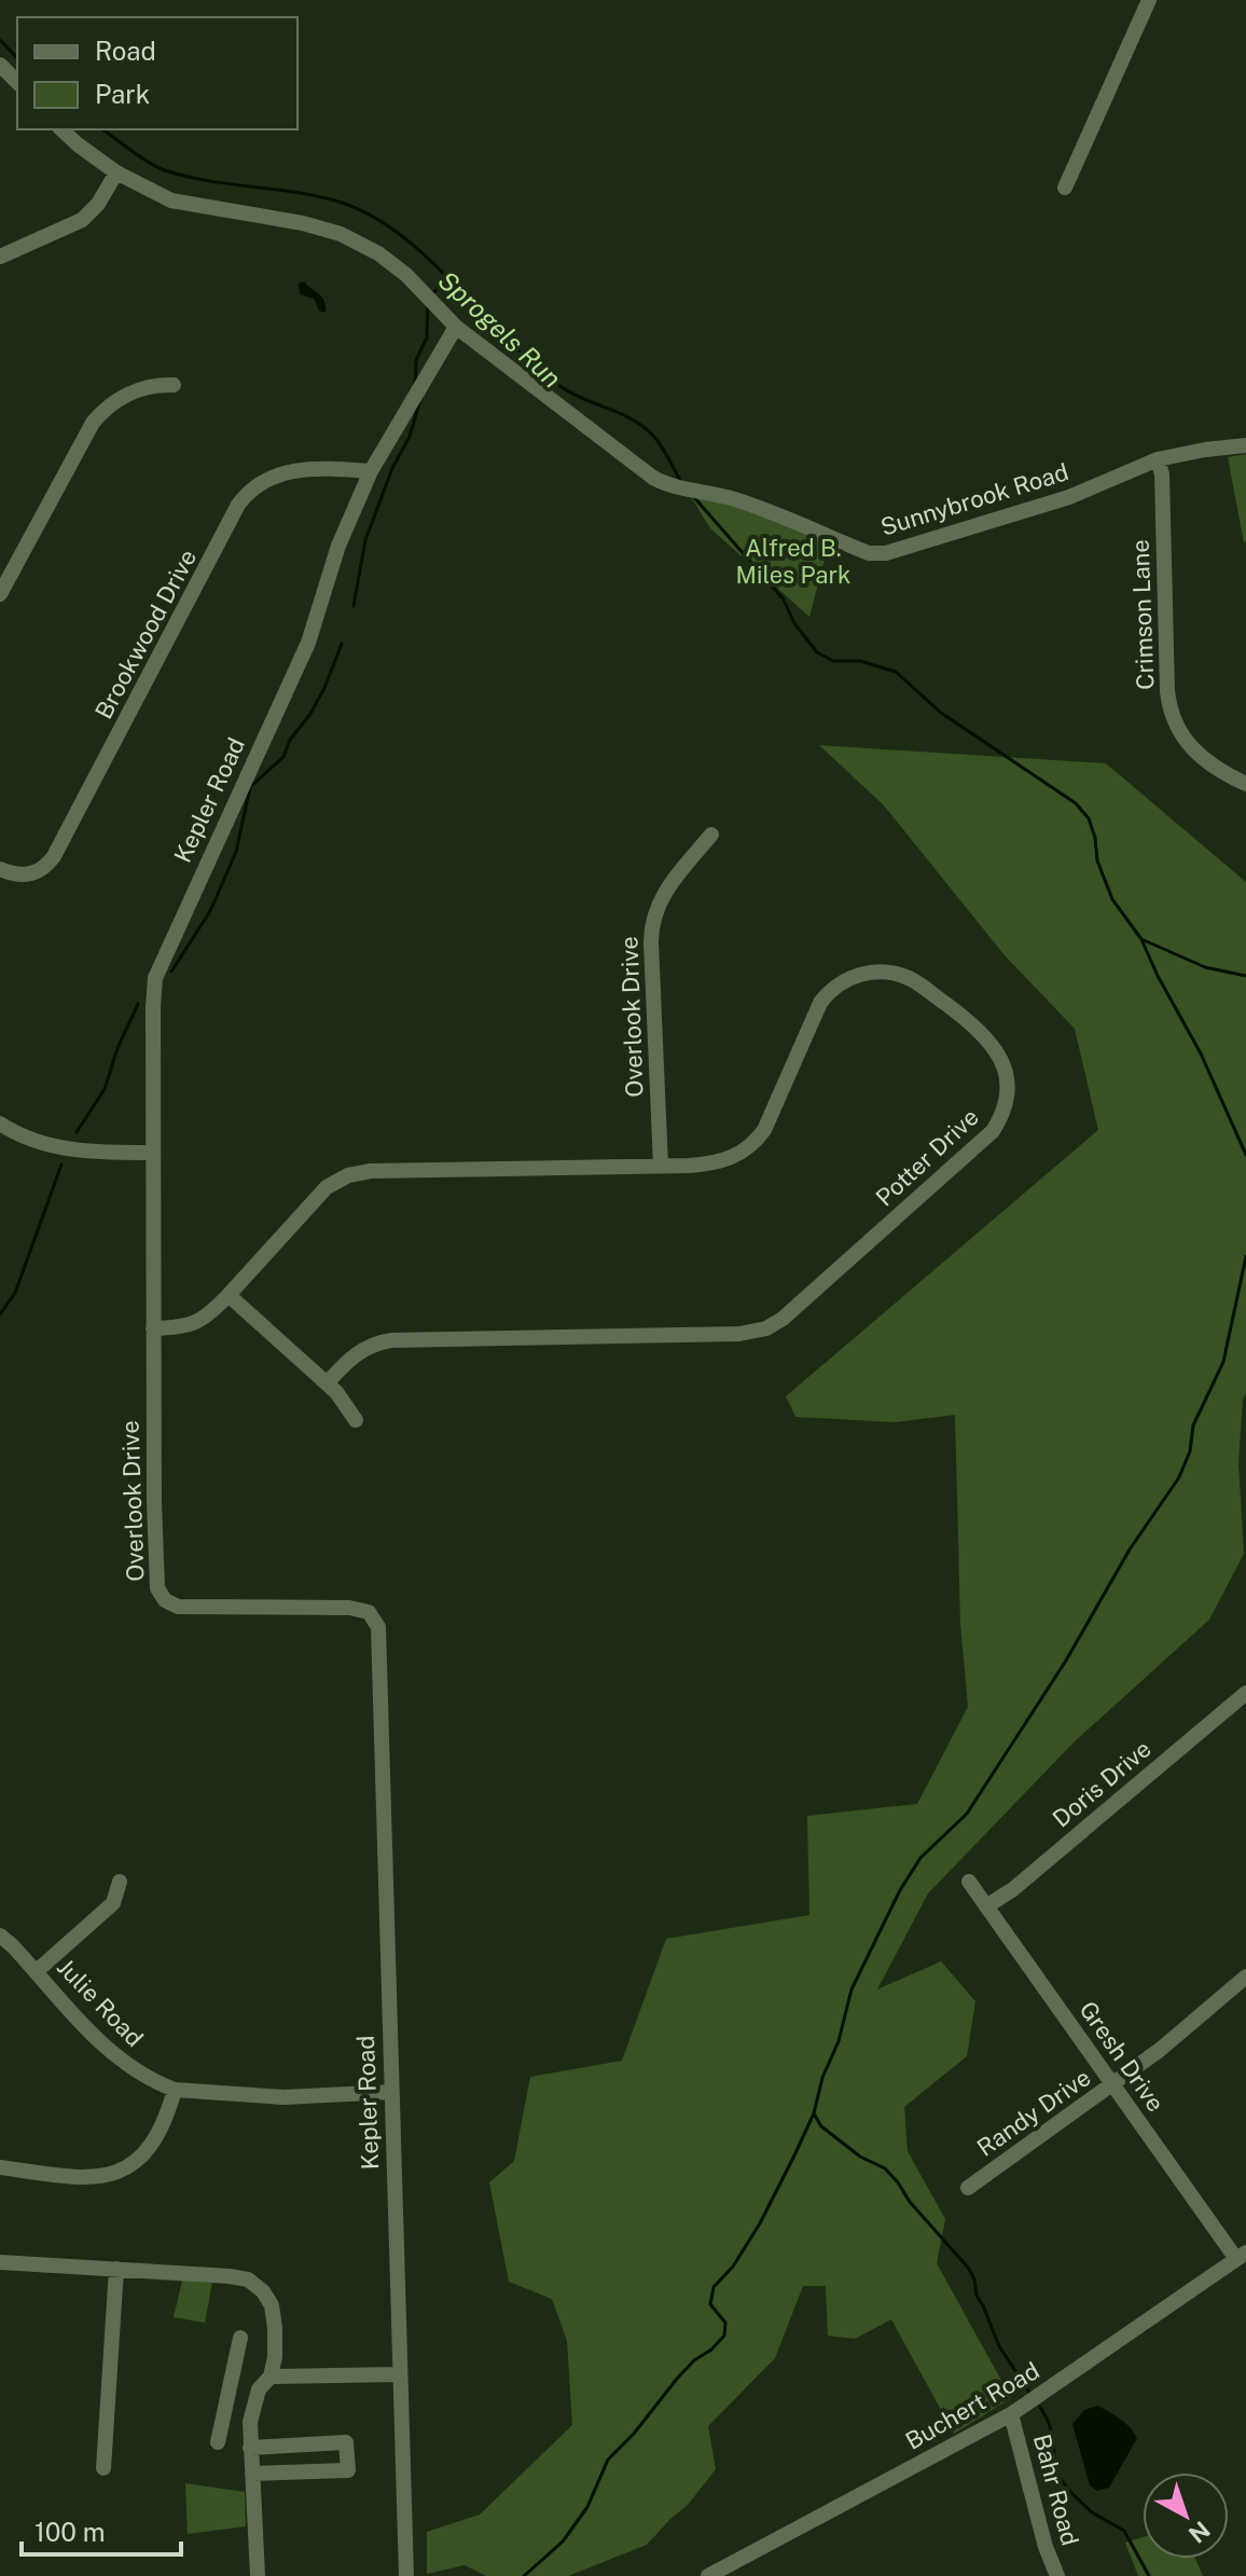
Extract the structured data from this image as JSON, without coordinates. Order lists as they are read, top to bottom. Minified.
{"streets":{"street":["Sunnybrook Road","Crimson Lane","Brookwood Drive","Kepler Road","Overlook Drive","Potter Drive","Doris Drive","Julie Road","Gresh Drive","Randy Drive","Buchert Road","Bahr Road"]},"crossings":[["Sunnybrook Road","Crimson Lane"],["Sunnybrook Road","Kepler Road"],["Brookwood Drive","Kepler Road"],["Kepler Road","Overlook Drive"],["Kepler Road","Potter Drive"],["Overlook Drive","Potter Drive"],["Doris Drive","Gresh Drive"],["Gresh Drive","Randy Drive"],["Gresh Drive","Buchert Road"],["Buchert Road","Bahr Road"]],"water":["Sprogels Run"],"parks":["Alfred B. Miles Park"],"legend":["Road","Park"],"scale_bar":"100 m","north":"bottom right"}
